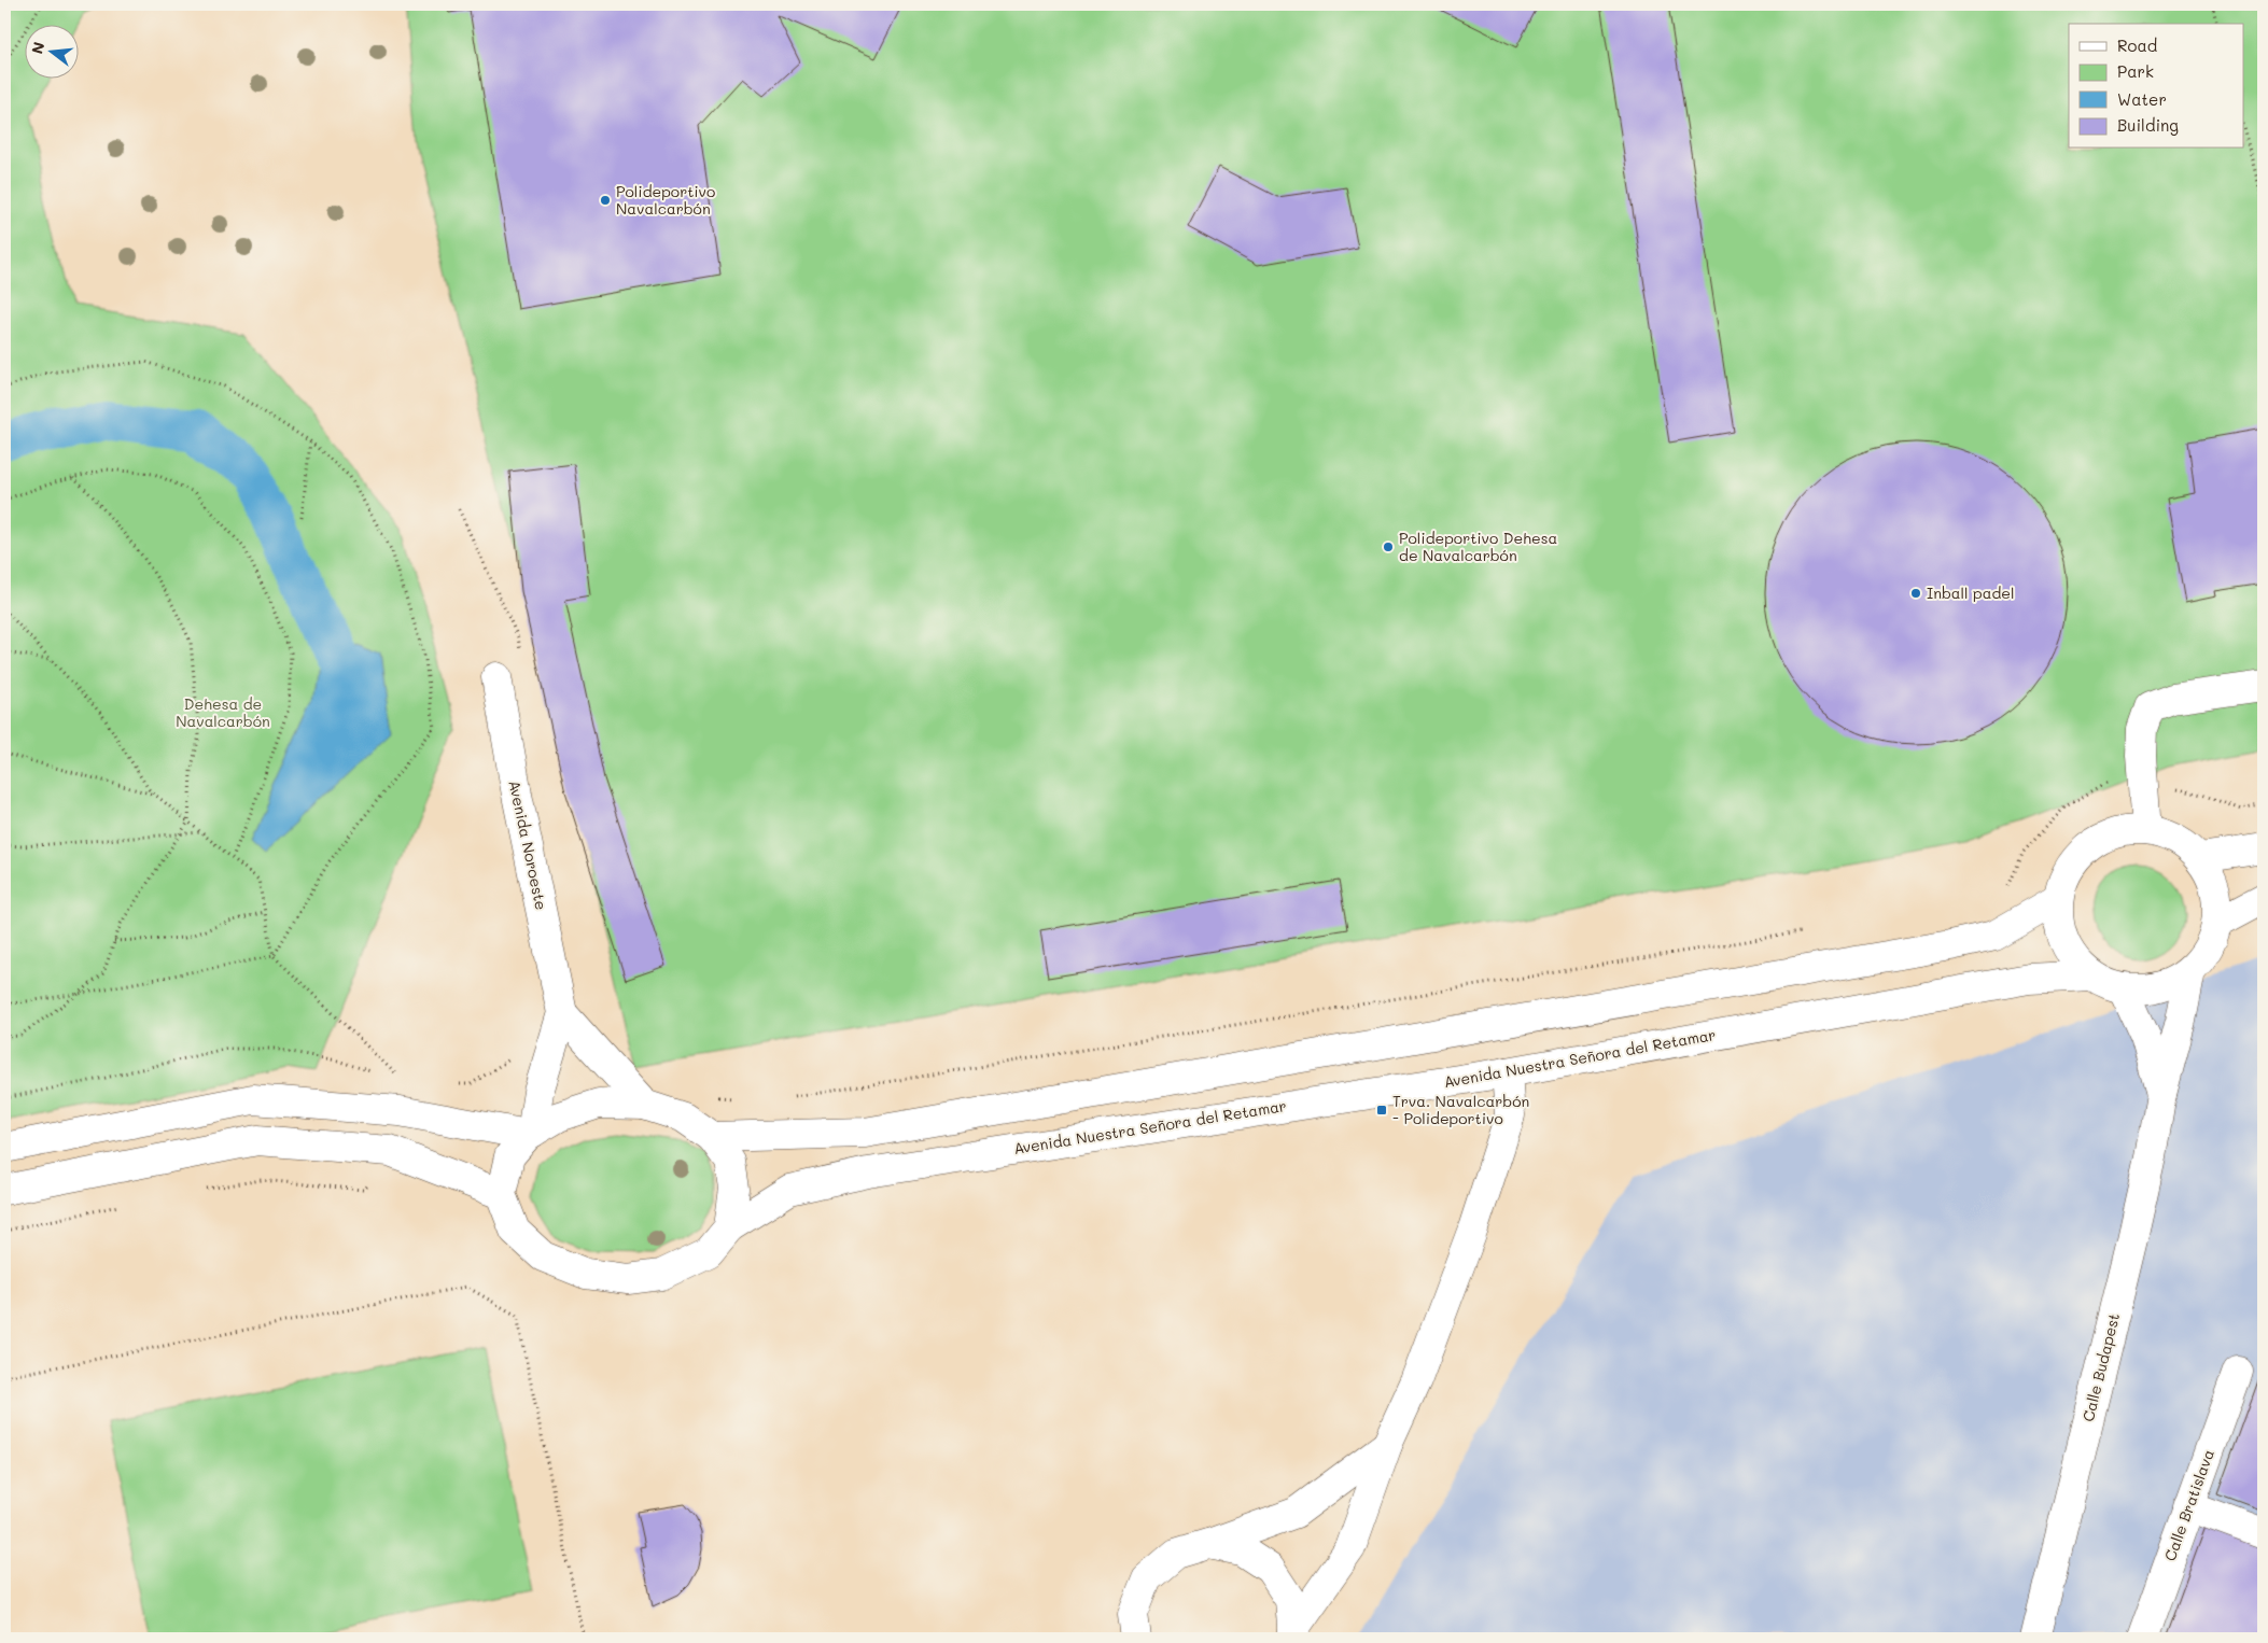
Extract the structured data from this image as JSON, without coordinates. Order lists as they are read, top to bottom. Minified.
{"streets":{"street":["Avenida Noroeste","Avenida Nuestra Señora del Retamar","Calle Budapest","Calle Bratislava"]},"crossings":[["Avenida Nuestra Señora del Retamar","Calle Budapest"]],"parks":["Dehesa de Navalcarbón"],"places":{"other":["Polideportivo Navalcarbón","Polideportivo Dehesa de Navalcarbón","Inball padel"],"transit":["Trva. Navalcarbón - Polideportivo"]},"legend":["Road","Park","Water","Building"],"north":"left"}
